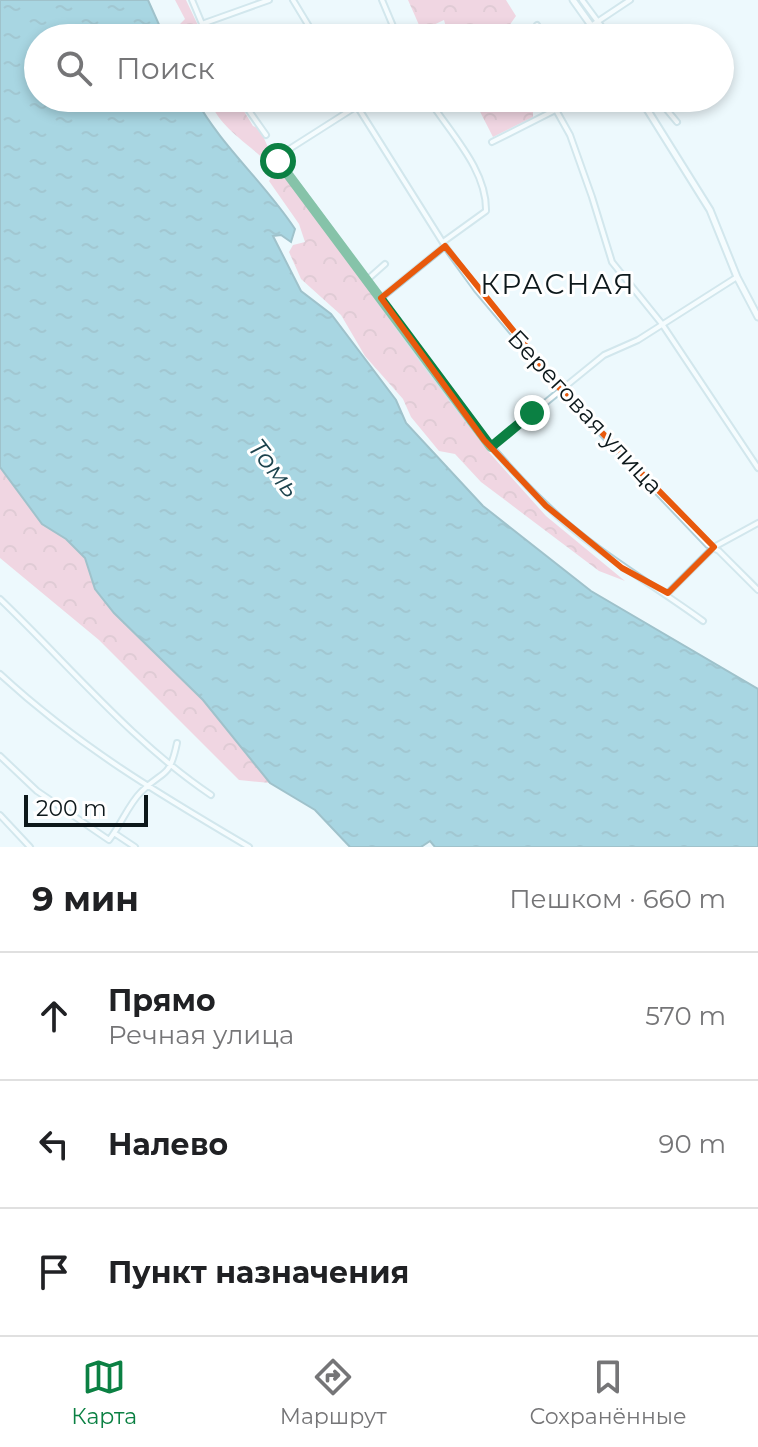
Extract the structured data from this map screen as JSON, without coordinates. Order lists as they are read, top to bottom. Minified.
{"streets":{"street":["Береговая улица"]},"districts":["КРАСНАЯ"],"water":["Томь"],"scale_bar":"200 m","page":{"search":"Поиск","scale":"200 m","heading":["9 мин","Пешком · 660 m"],"list":[["Прямо","Речная улица","570 m"],["Налево","90 m"],"Пункт назначения"],"nav":["Карта","Маршрут","Сохранённые"]}}
